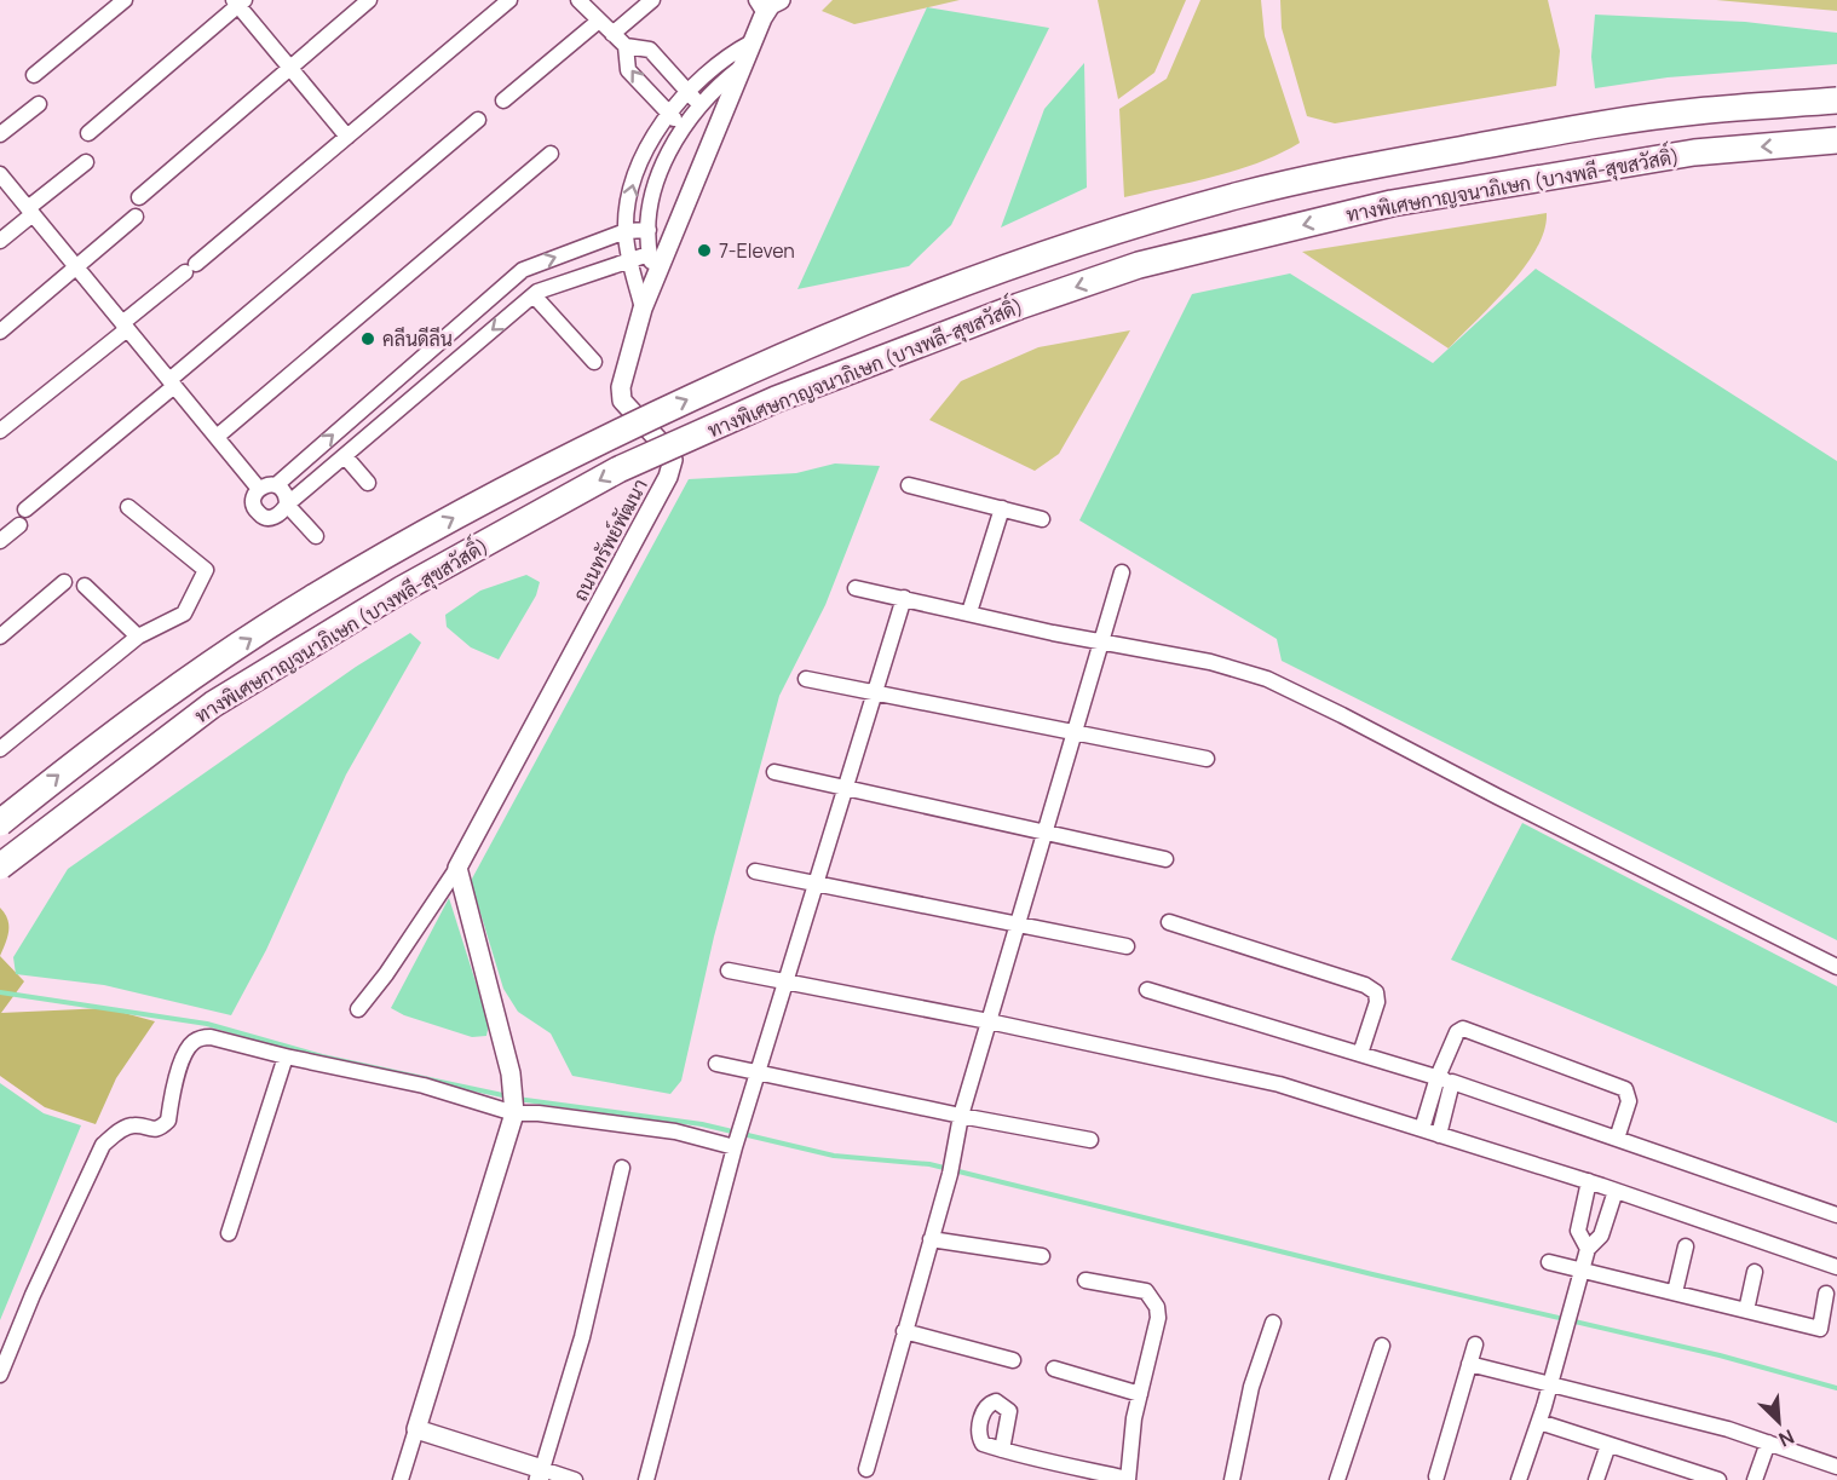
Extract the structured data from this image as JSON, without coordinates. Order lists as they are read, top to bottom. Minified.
{"streets":{"highway":["ทางพิเศษกาญจนาภิเษก (บางพลี-สุขสวัสดิ์)"],"street":["ถนนทรัพย์พัฒนา"]},"places":["7-Eleven","คลีนดีลีน"],"north":"bottom right"}
